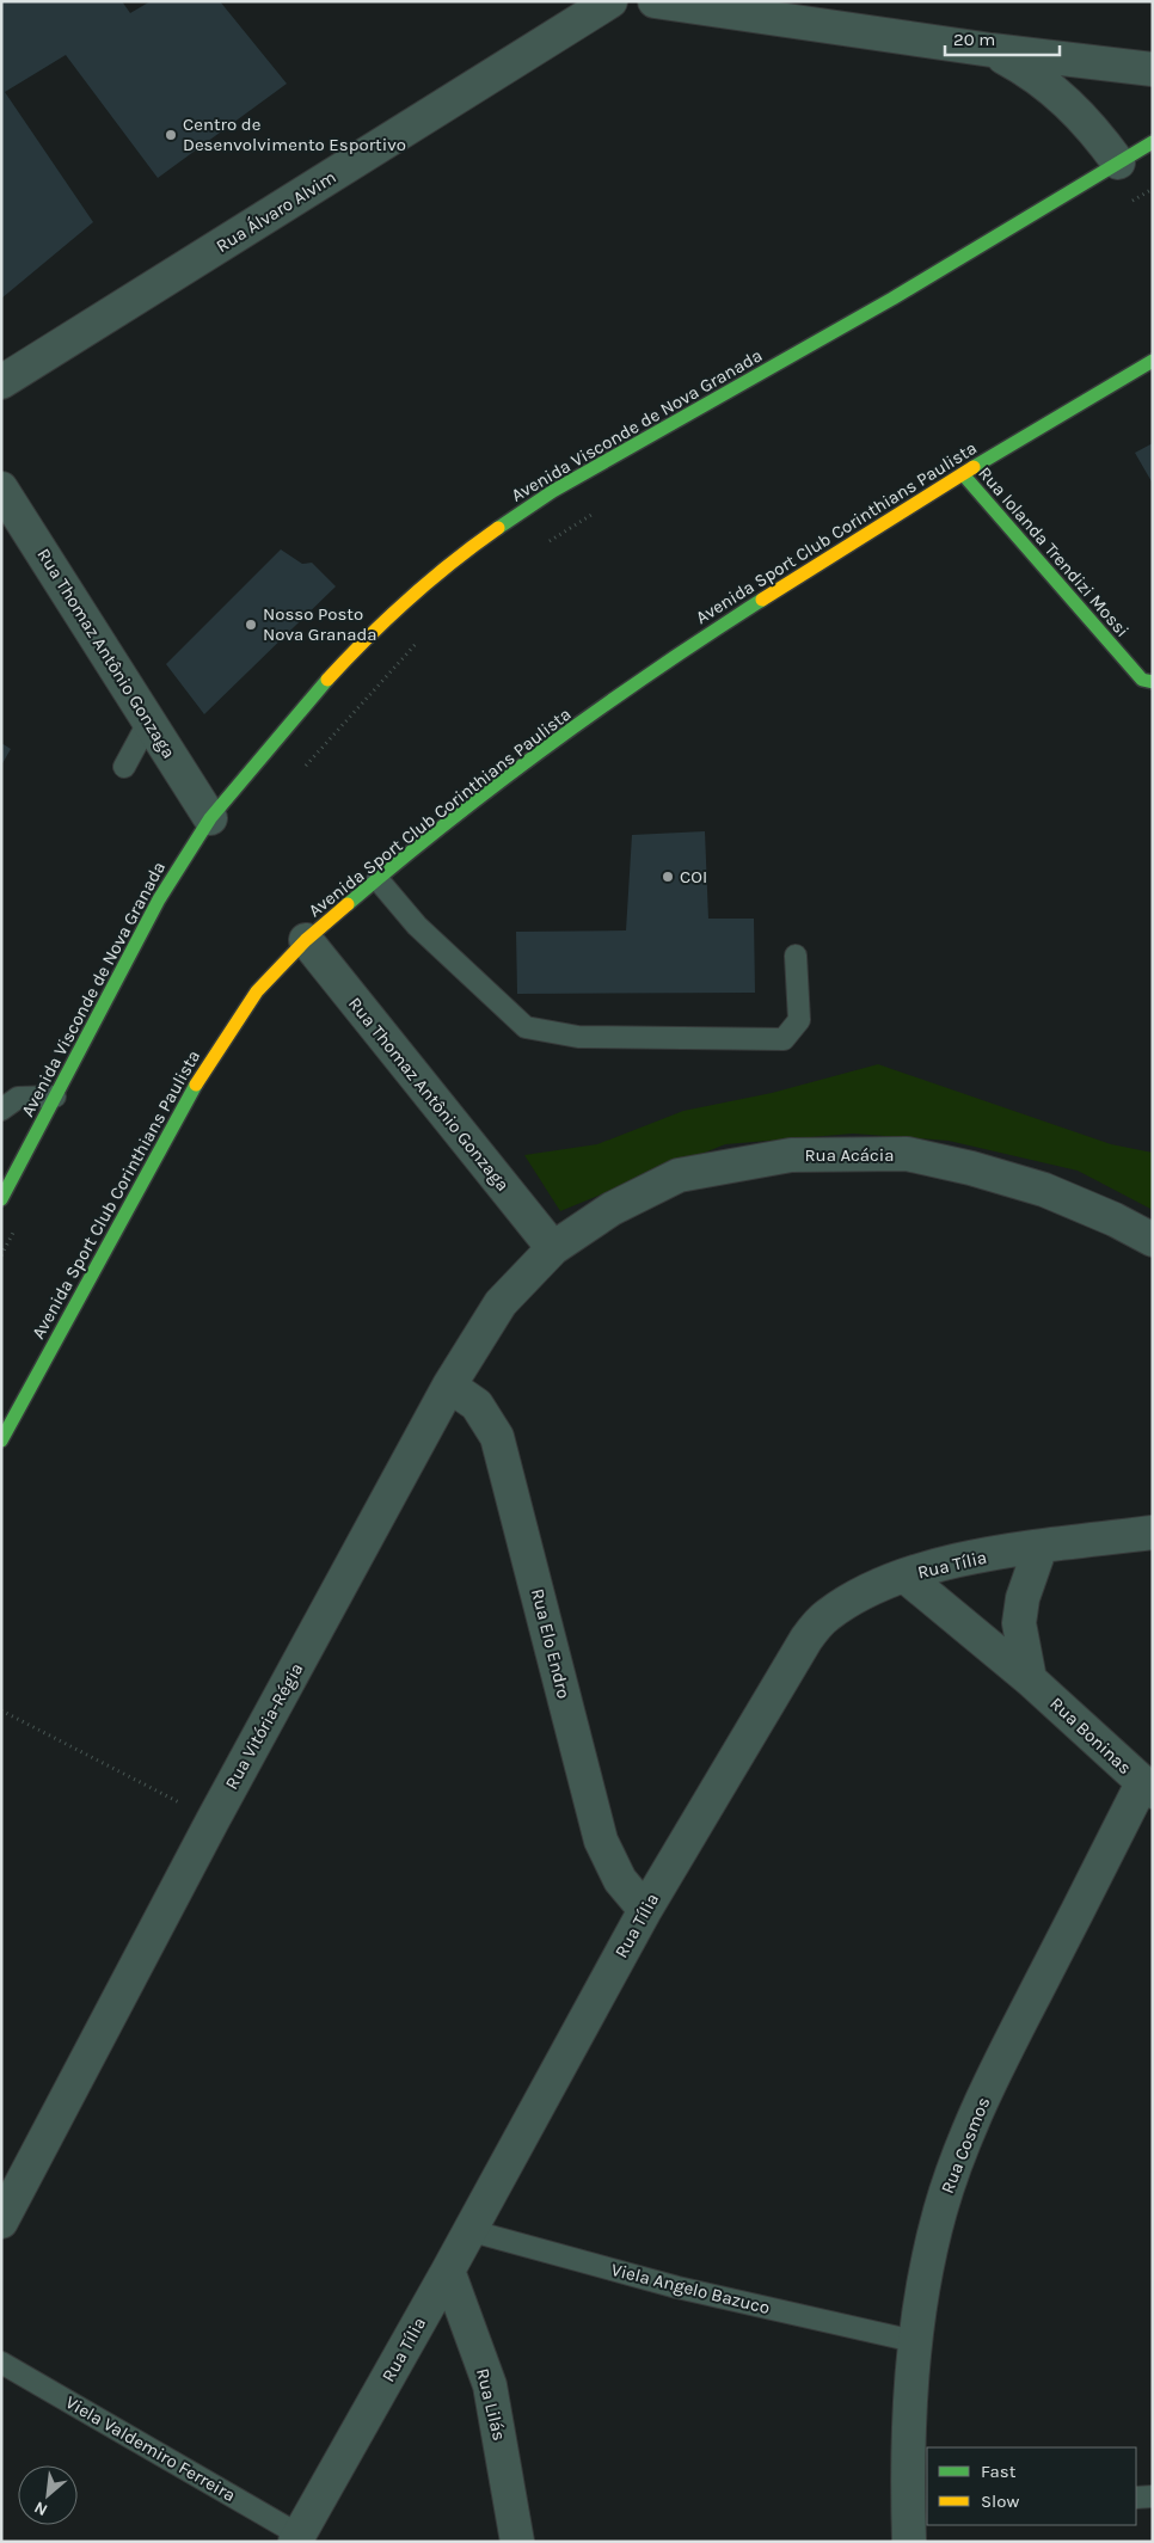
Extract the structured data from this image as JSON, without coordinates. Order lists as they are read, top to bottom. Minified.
{"streets":{"main road":["Avenida Visconde de Nova Granada","Avenida Sport Club Corinthians Paulista","Rua Iolanda Trendizi Mossi"],"street":["Rua Álvaro Alvim","Rua Thomaz Antônio Gonzaga","Rua Acácia","Rua Tília","Rua Elo Endro","Rua Vitória-Régia","Rua Boninas","Rua Cosmos","Rua Lilás"],"lane":["Viela Angelo Bazuco","Viela Valdemiro Ferreira"]},"crossings":[["Avenida Visconde de Nova Granada","Rua Thomaz Antônio Gonzaga"],["Avenida Sport Club Corinthians Paulista","Rua Iolanda Trendizi Mossi"],["Avenida Sport Club Corinthians Paulista","Rua Thomaz Antônio Gonzaga"],["Rua Thomaz Antônio Gonzaga","Rua Acácia"],["Rua Thomaz Antônio Gonzaga","Rua Vitória-Régia"],["Rua Acácia","Rua Vitória-Régia"],["Rua Tília","Rua Elo Endro"],["Rua Tília","Rua Boninas"],["Rua Tília","Viela Angelo Bazuco"],["Rua Tília","Rua Lilás"],["Rua Tília","Viela Valdemiro Ferreira"],["Rua Elo Endro","Rua Vitória-Régia"],["Rua Boninas","Rua Cosmos"],["Rua Cosmos","Viela Angelo Bazuco"]],"places":["Centro de Desenvolvimento Esportivo","Nosso Posto Nova Granada","COI"],"legend":["Fast","Slow"],"scale_bar":"20 m","north":"bottom left"}
